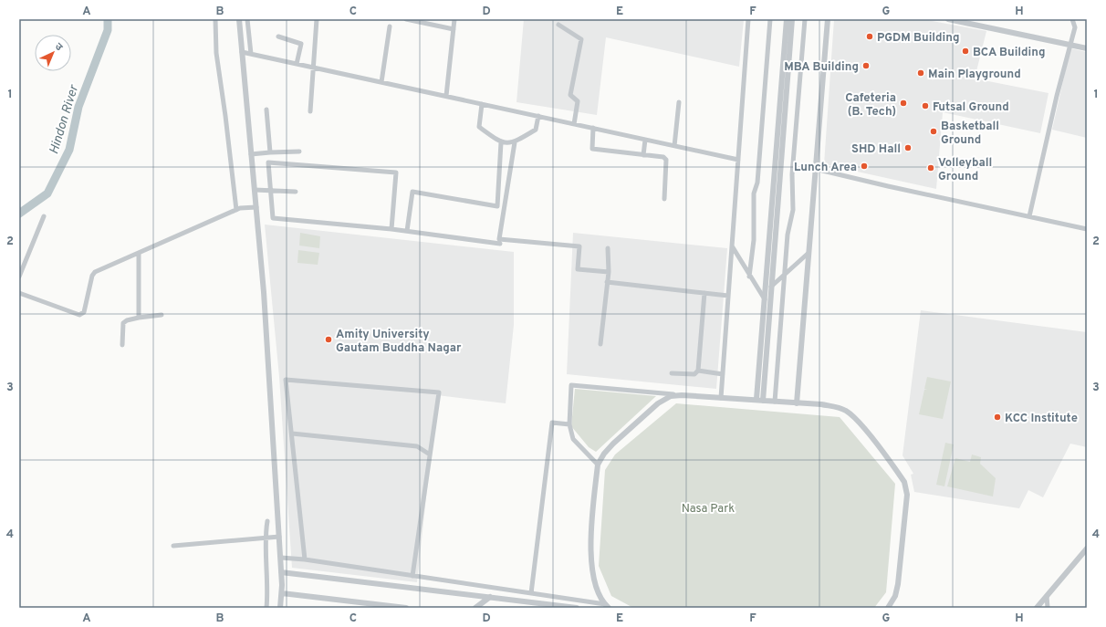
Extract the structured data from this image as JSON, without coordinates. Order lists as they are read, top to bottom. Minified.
{"water":["Hindon River"],"parks":["Nasa Park"],"places":["PGDM Building","BCA Building","MBA Building","Main Playground","Cafeteria (B. Tech)","Futsal Ground","Basketball Ground","SHD Hall","Lunch Area","Volleyball Ground","Amity University Gautam Buddha Nagar","KCC Institute"],"north":"top right","grid":{"columns":["A","B","C","D","E","F","G","H"],"rows":["1","2","3","4"]}}
